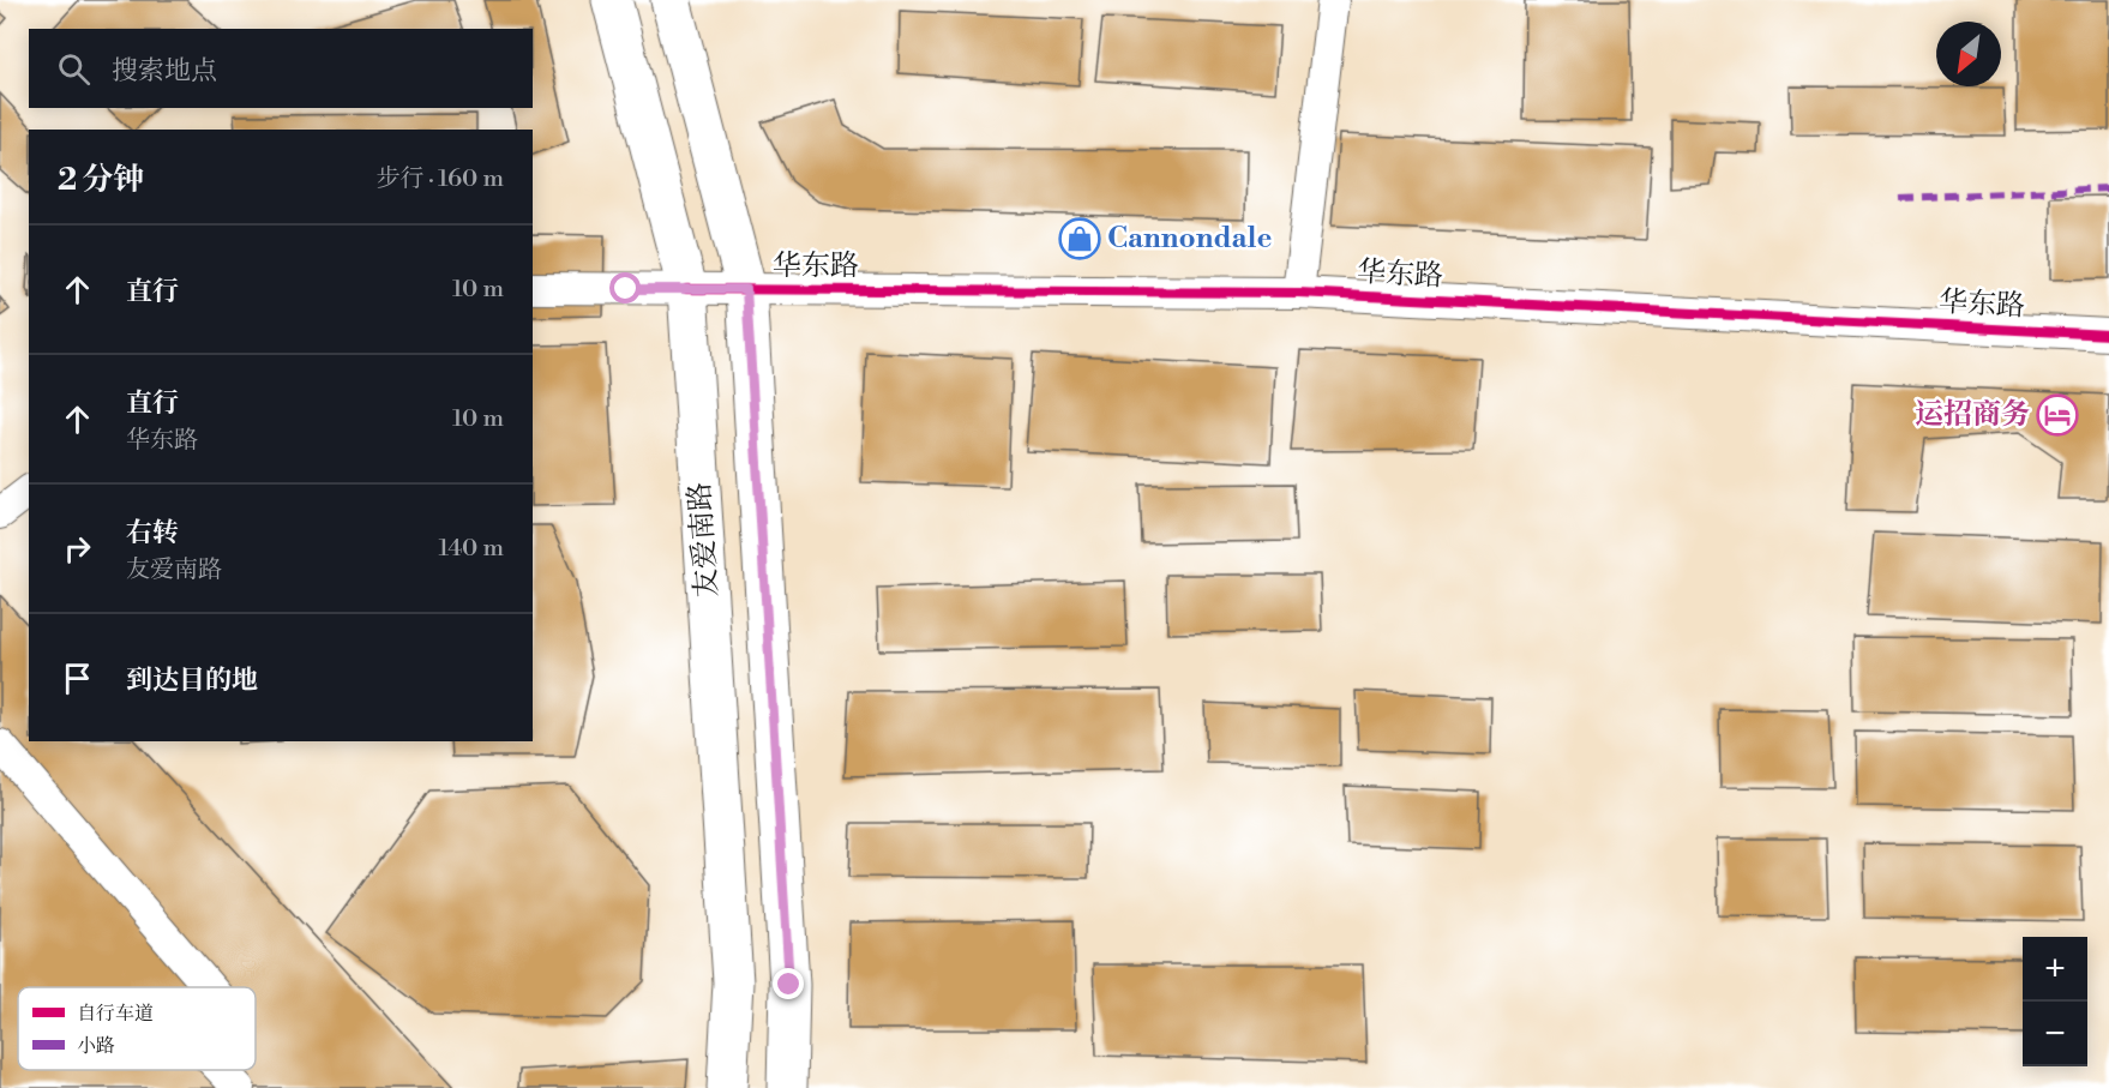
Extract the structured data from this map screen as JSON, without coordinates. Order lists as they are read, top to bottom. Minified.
{"streets":{"main road":["友爱南路"],"street":["华东路"]},"crossings":[["华东路","友爱南路"]],"places":{"shop":["Cannondale"],"hotel":["运招商务"]},"legend":["自行车道","小路"],"north":"bottom left","page":{"search":"搜索地点","heading":["2 分钟","步行 · 160 m"],"list":[["直行","10 m"],["直行","华东路","10 m"],["右转","友爱南路","140 m"],"到达目的地"],"map_buttons":["+","−"]}}
